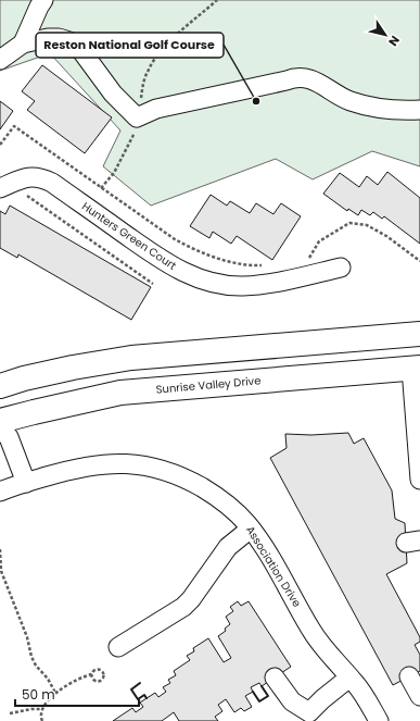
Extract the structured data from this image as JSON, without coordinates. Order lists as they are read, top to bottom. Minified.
{"streets":{"main road":["Sunrise Valley Drive"],"street":["Hunters Green Court","Association Drive"]},"places":["Reston National Golf Course"],"scale_bar":"50 m","north":"bottom right"}
